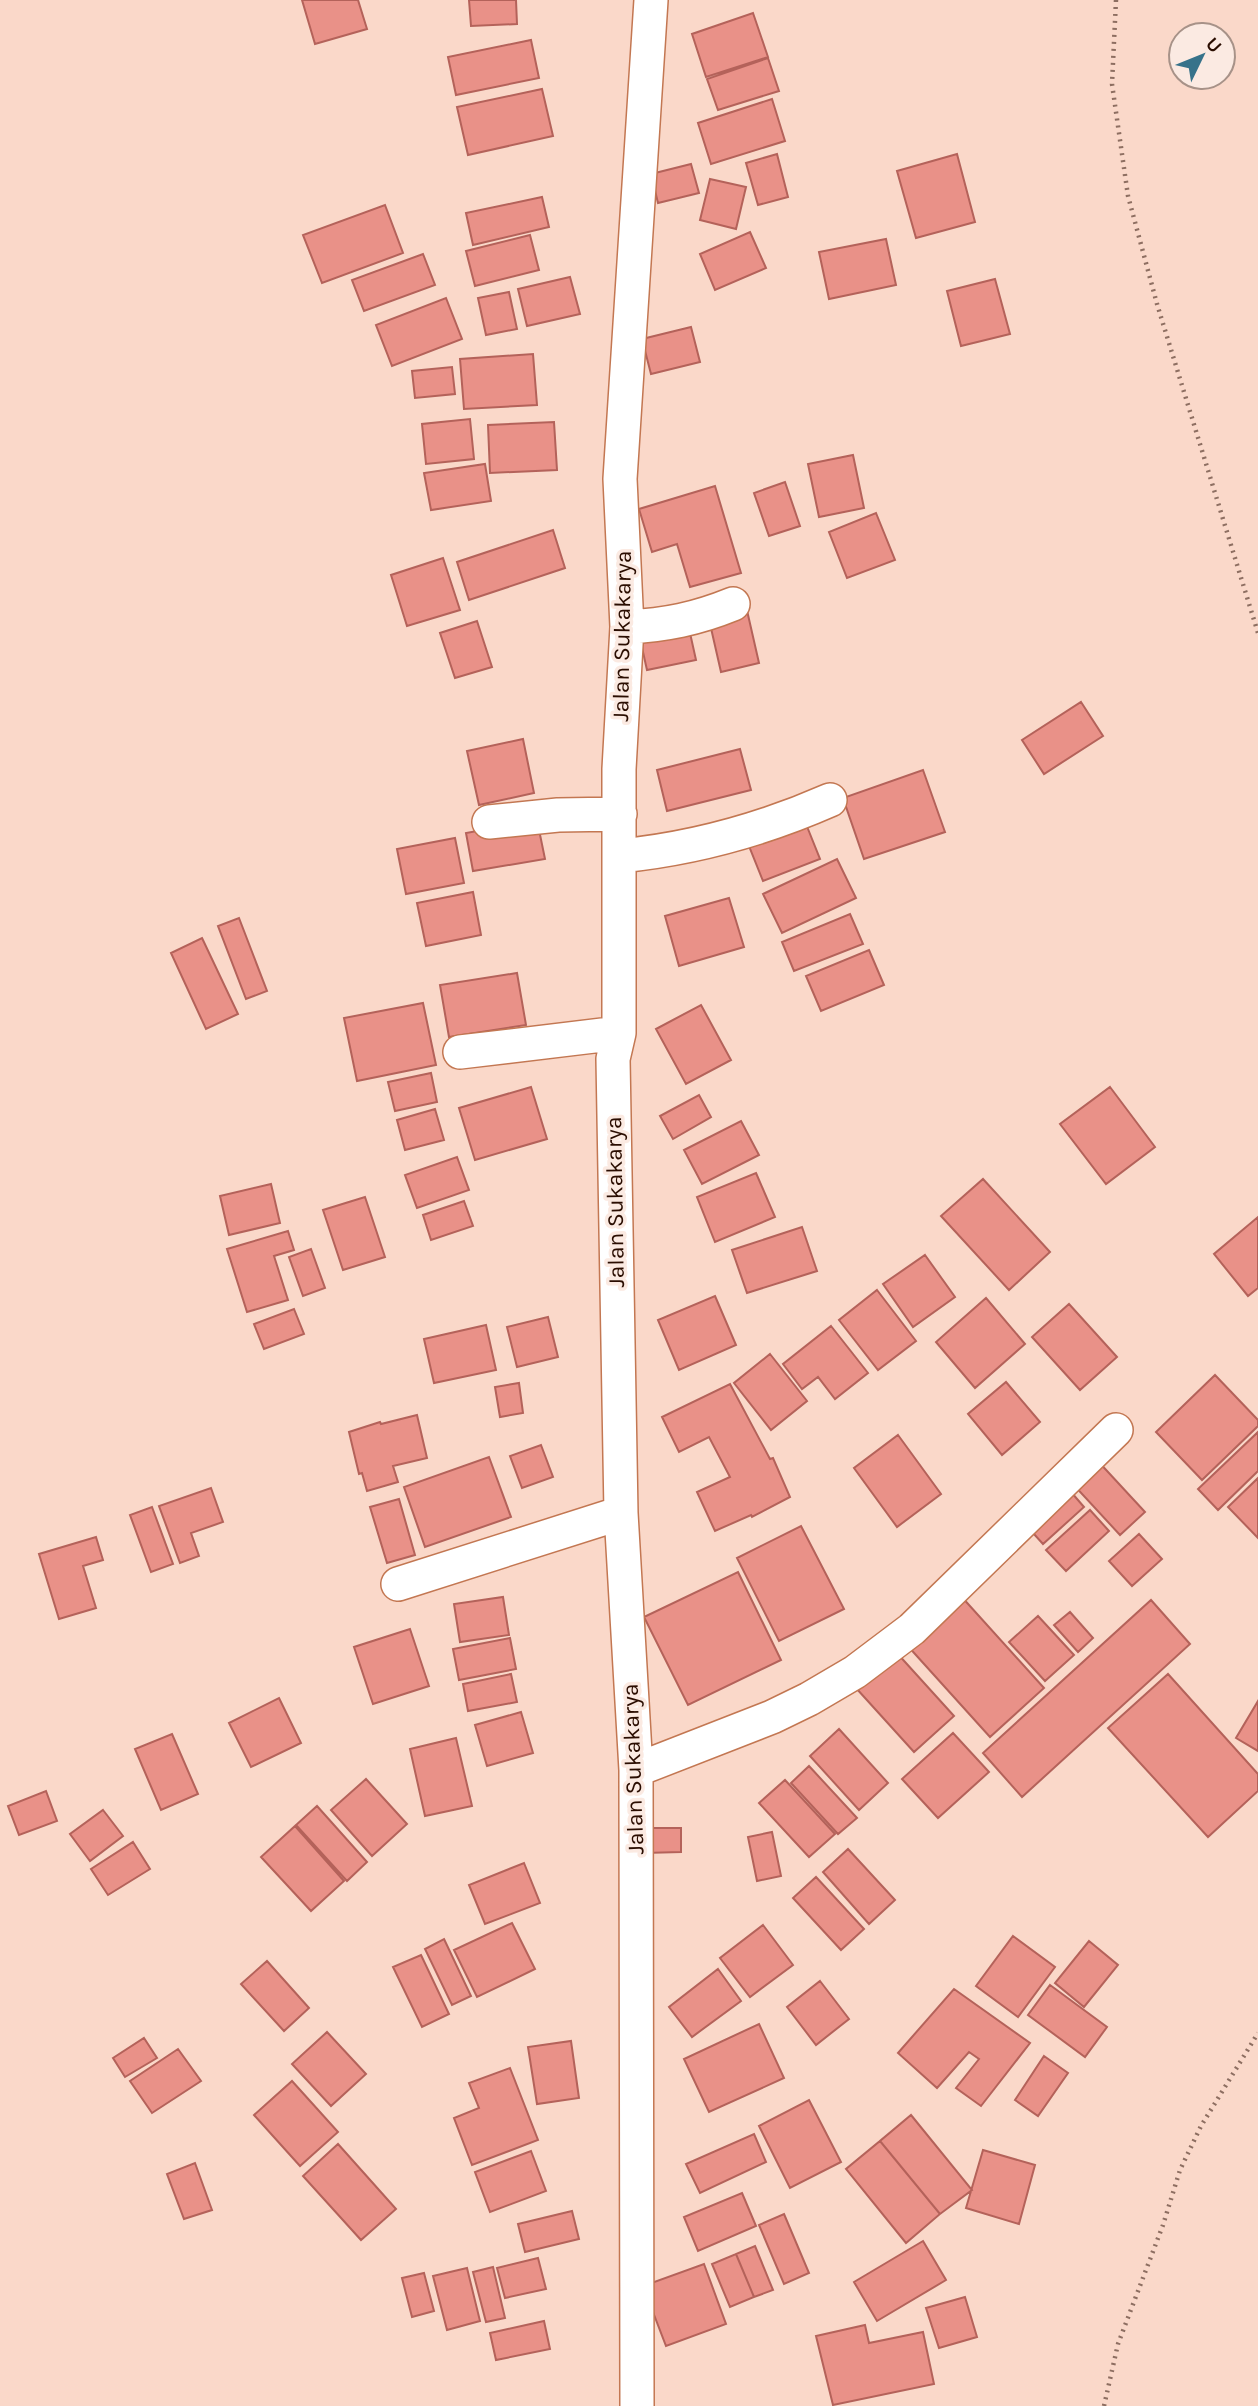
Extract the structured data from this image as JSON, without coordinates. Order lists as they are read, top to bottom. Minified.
{"streets":{"street":["Jalan Sukakarya"]},"north":"top right"}
